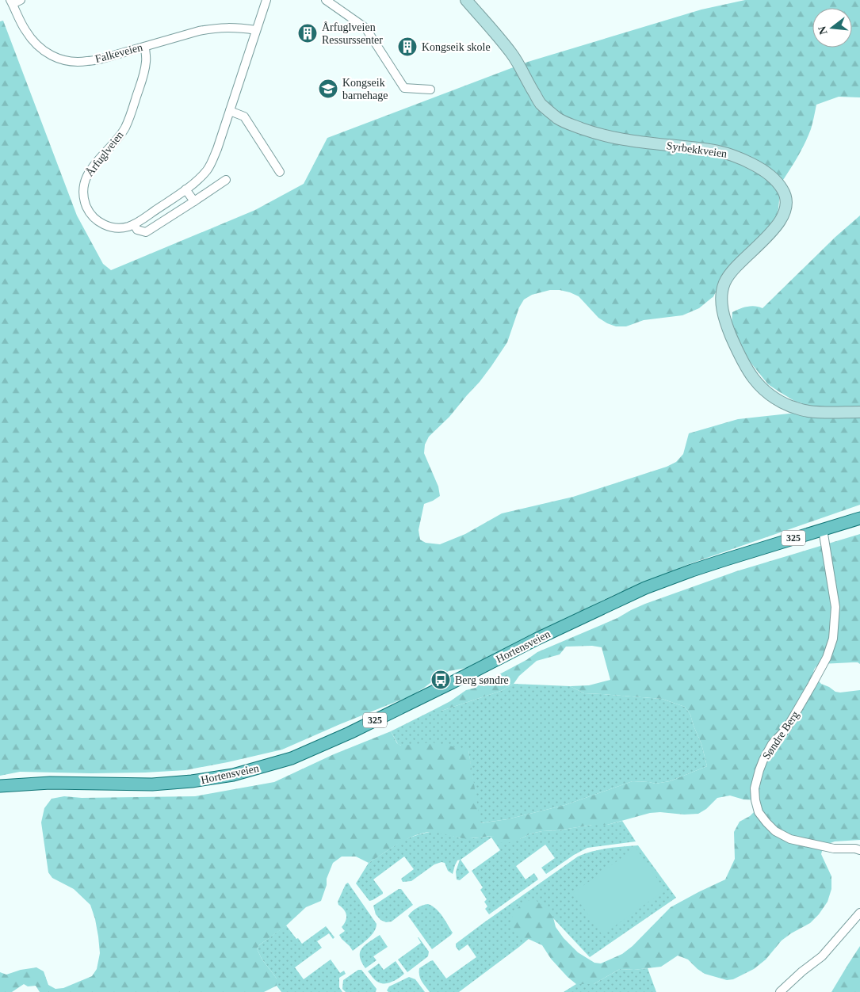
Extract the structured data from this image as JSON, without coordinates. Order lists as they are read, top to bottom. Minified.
{"streets":{"main road":["Syrbekkveien","325","Hortensveien"],"street":["Falkeveien","Årfuglveien","Søndre Berg"]},"crossings":[["Falkeveien","Årfuglveien"],["Hortensveien","Søndre Berg"]],"places":{"building":["Årfuglveien Ressurssenter","Kongseik skole"],"school or university":["Kongseik barnehage"],"bus stop":["Berg søndre"]},"north":"left"}
